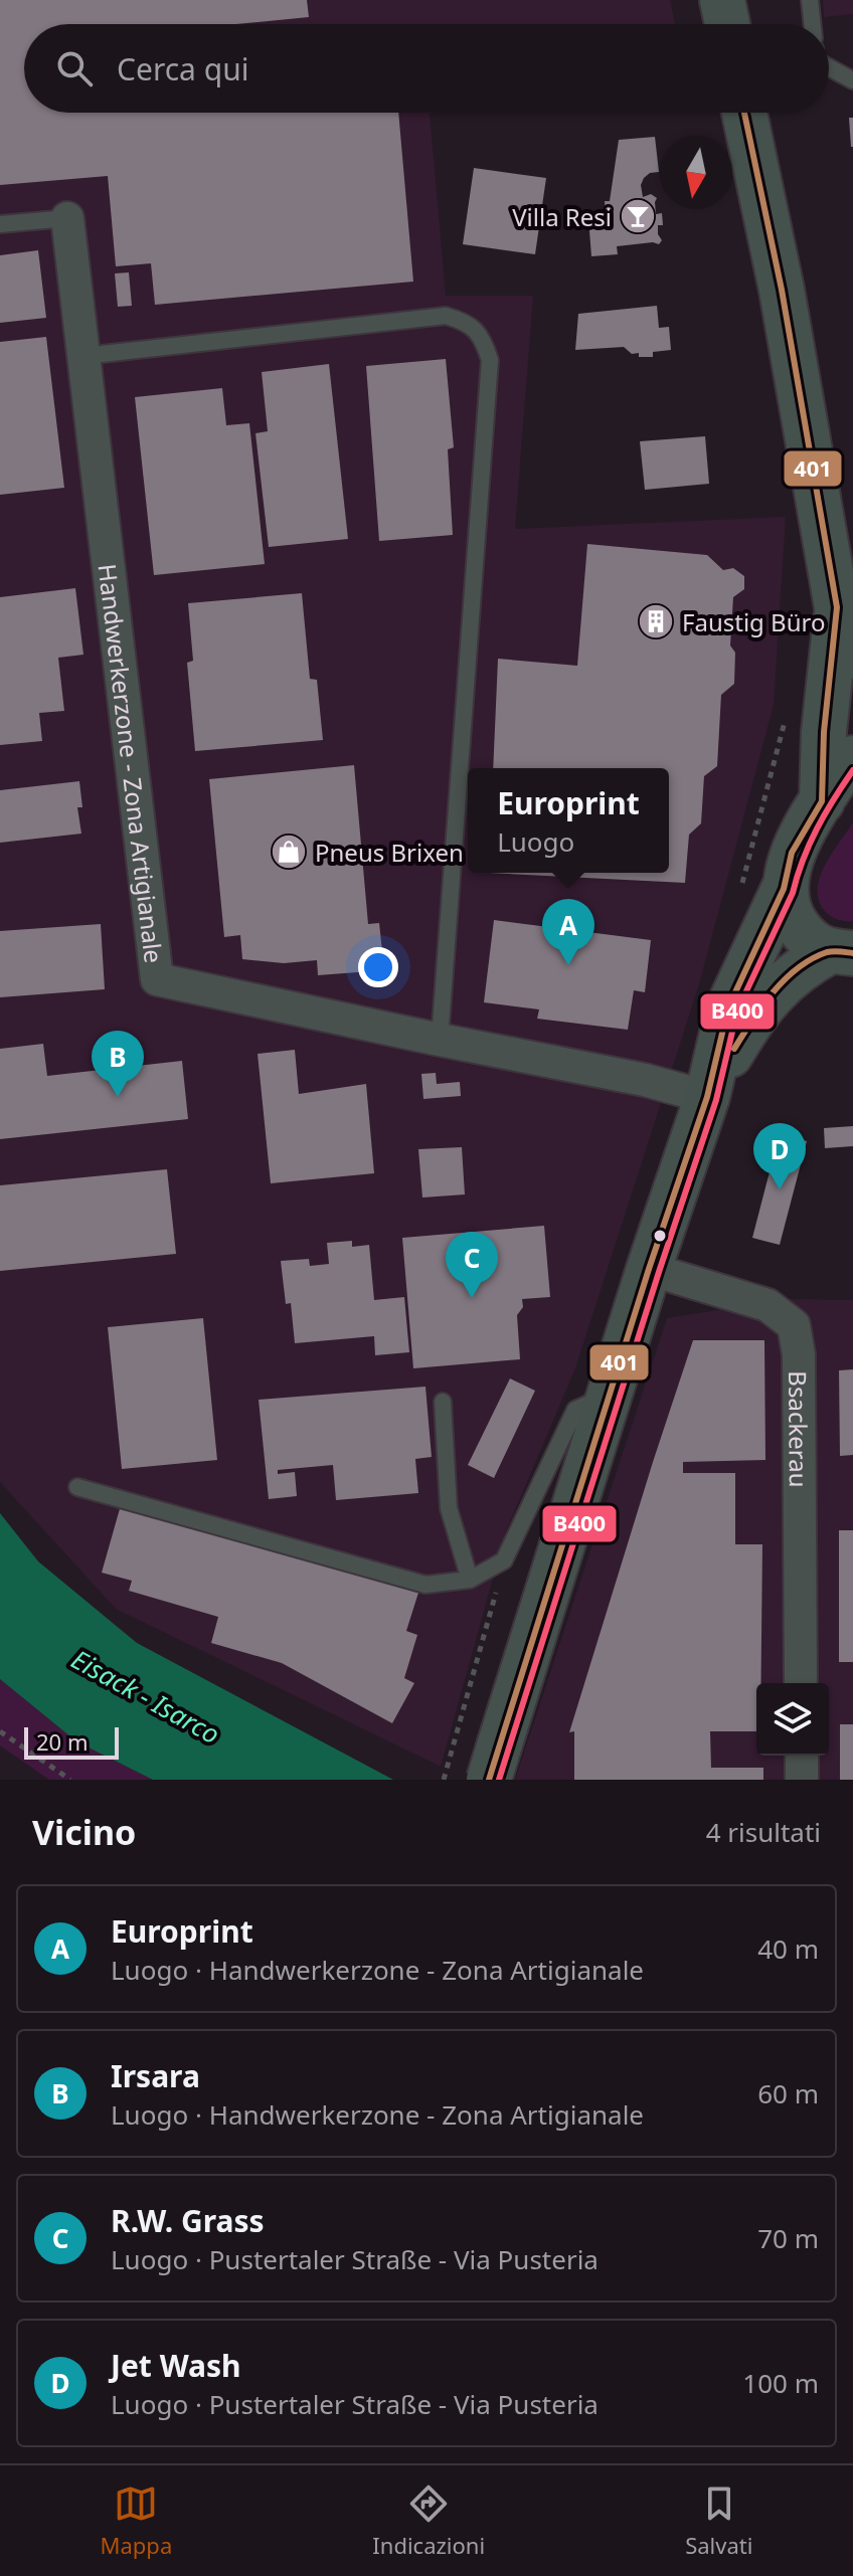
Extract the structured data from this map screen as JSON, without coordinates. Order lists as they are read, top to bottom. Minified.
{"streets":{"street":["Handwerkerzone - Zona Artigianale","Bsackerau"]},"water":["Eisack - Isarco"],"places":{"bar":["Villa Resi"],"building":["Faustig Büro"],"shop":["Pneus Brixen"]},"lines":["transit line 401","transit line B400"],"scale_bar":"20 m","north":"bottom","page":{"search":"Cerca qui","popup":["Europrint","Luogo"],"pins":["A","B","D","C"],"scale":"20 m","heading":["Vicino","4 risultati"],"list":[{"mark":"A","name":"Europrint","note":"Luogo · Handwerkerzone - Zona Artigianale","value":"40 m"},{"mark":"B","name":"Irsara","note":"Luogo · Handwerkerzone - Zona Artigianale","value":"60 m"},{"mark":"C","name":"R.W. Grass","note":"Luogo · Pustertaler Straße - Via Pusteria","value":"70 m"},{"mark":"D","name":"Jet Wash","note":"Luogo · Pustertaler Straße - Via Pusteria","value":"100 m"}],"nav":["Mappa","Indicazioni","Salvati"]}}
